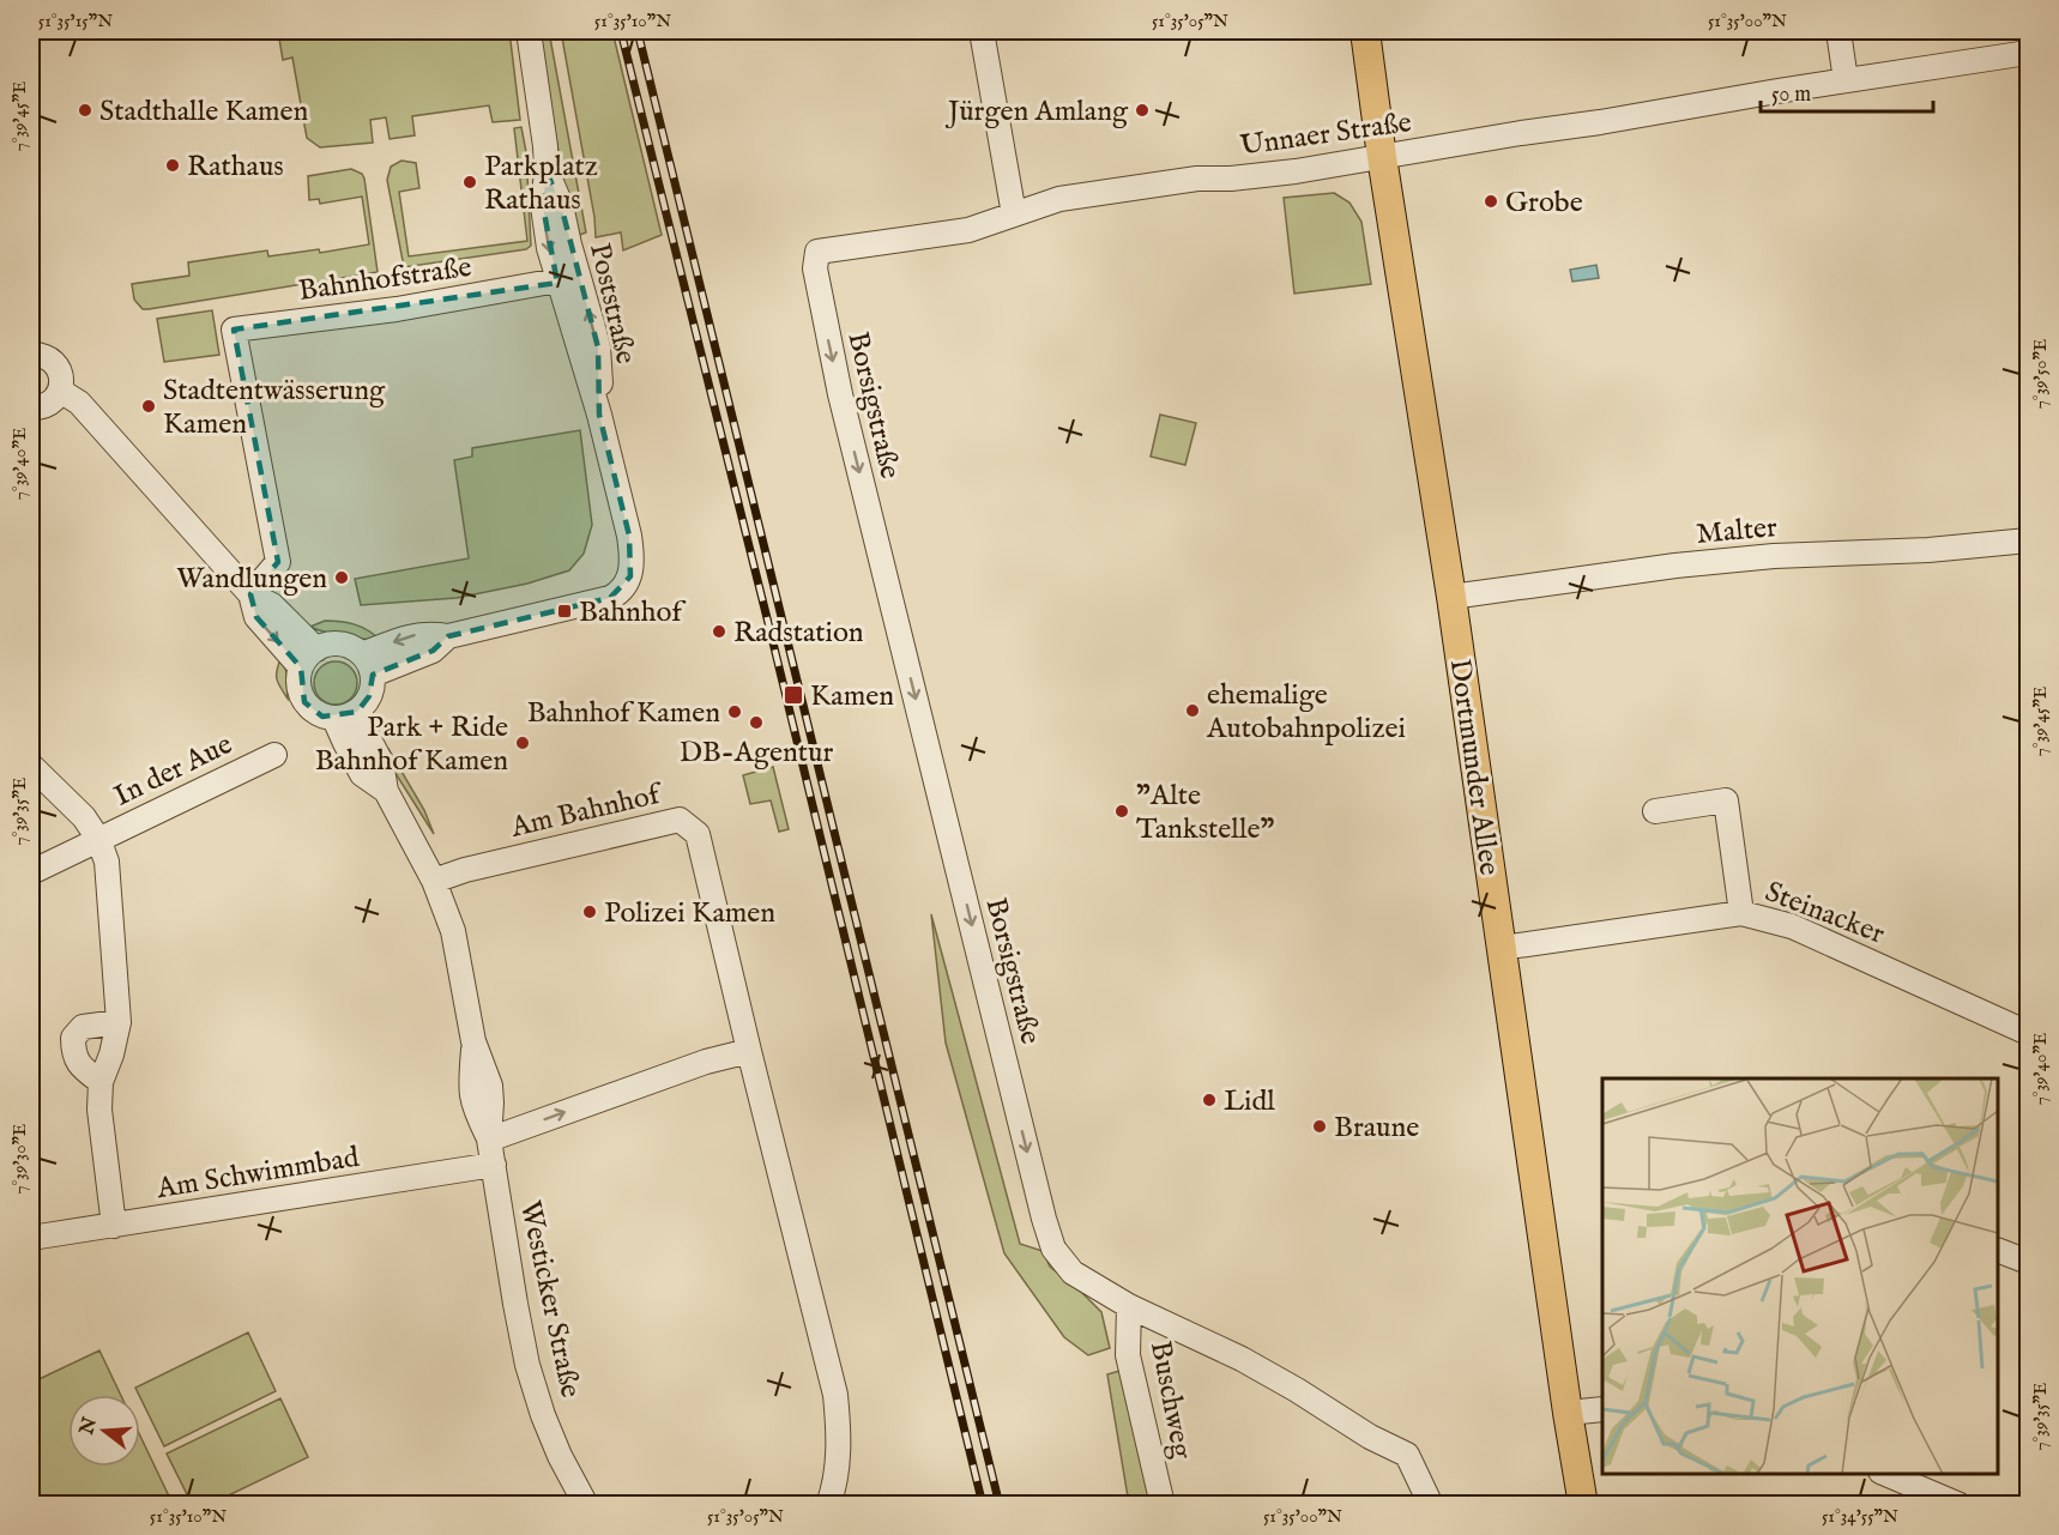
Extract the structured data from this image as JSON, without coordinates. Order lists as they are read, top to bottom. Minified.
{"streets":{"main road":["Dortmunder Allee"],"street":["Unnaer Straße","Bahnhofstraße","Poststraße","Borsigstraße","Malter","In der Aue","Am Bahnhof","Steinacker","Am Schwimmbad","Westicker Straße","Buschweg"]},"crossings":[["Unnaer Straße","Borsigstraße"],["Unnaer Straße","Dortmunder Allee"],["Bahnhofstraße","Poststraße"],["Poststraße","Westicker Straße"],["Borsigstraße","Buschweg"],["Malter","Dortmunder Allee"],["Dortmunder Allee","Steinacker"],["In der Aue","Am Schwimmbad"],["Am Bahnhof","Westicker Straße"],["Am Schwimmbad","Westicker Straße"]],"one_way":["Borsigstraße"],"places":{"other":["Stadthalle Kamen","Jürgen Amlang","Rathaus","Parkplatz Rathaus","Grobe","Stadtentwässerung Kamen","Wandlungen","Radstation","ehemalige Autobahnpolizei","Bahnhof Kamen","DB-Agentur","Park + Ride Bahnhof Kamen","\"Alte Tankstelle\"","Polizei Kamen","Lidl","Braune"],"transit":["Bahnhof","Kamen"]},"scale_bar":"50 m","north":"left","coordinates":["51°35'15\"N","51°35'10\"N","51°35'05\"N","51°35'00\"N","7°39'45\"E","7°39'50\"E","7°39'40\"E","7°39'35\"E","7°39'30\"E","51°34'55\"N"]}
